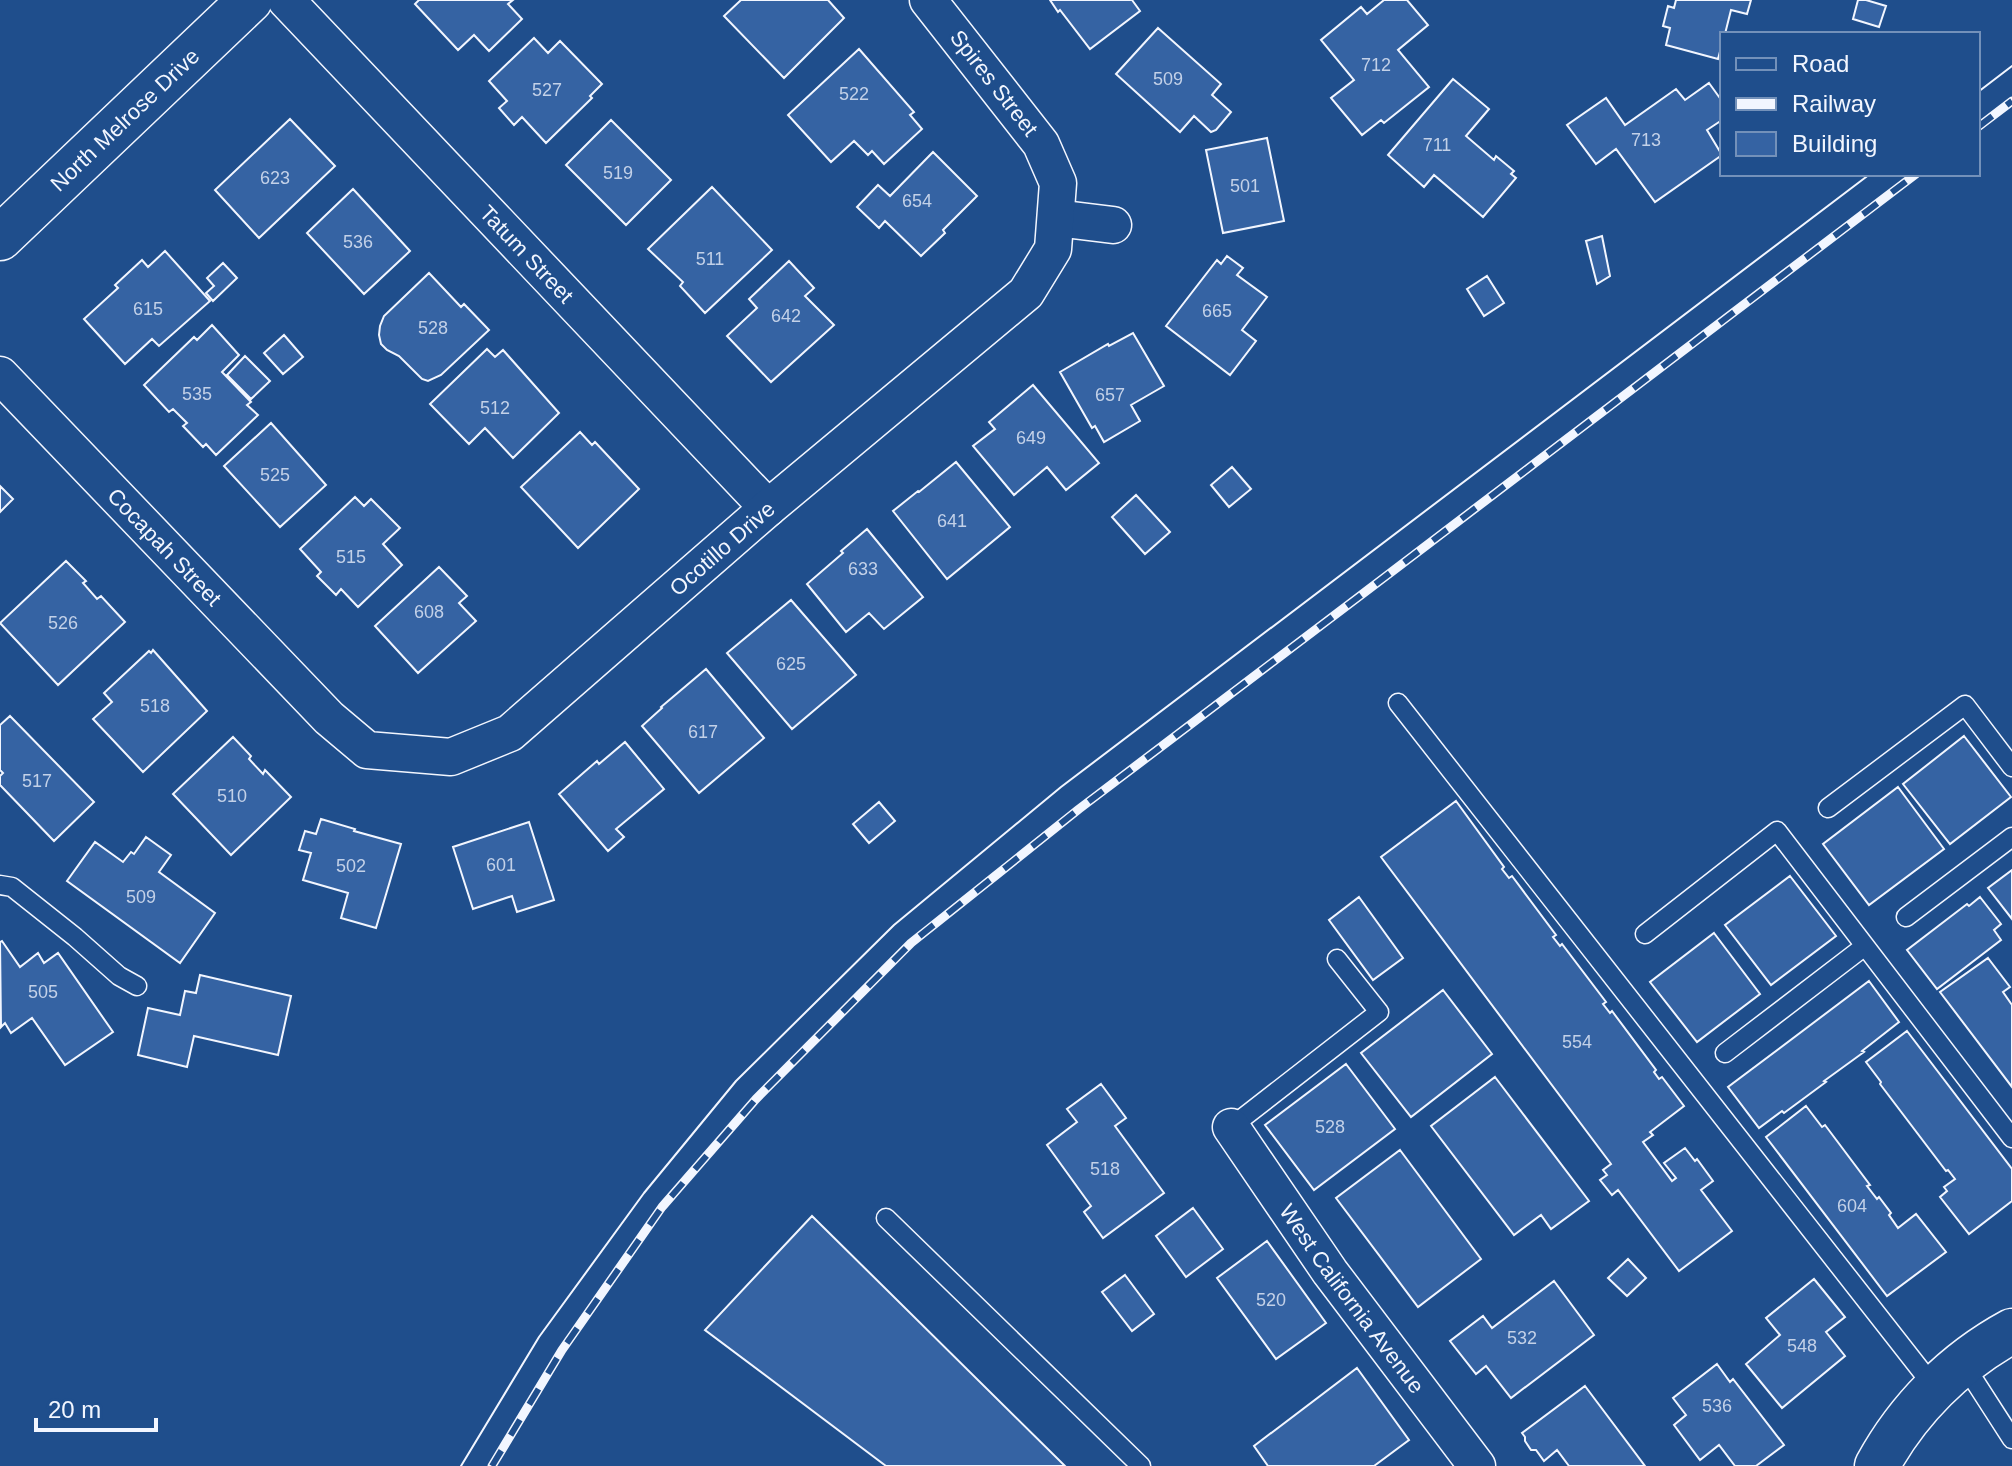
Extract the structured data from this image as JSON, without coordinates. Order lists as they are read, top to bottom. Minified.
{"streets":{"main road":["North Melrose Drive"],"street":["Spires Street","Tatum Street","Cocapah Street","Ocotillo Drive","West California Avenue"]},"crossings":[["Spires Street","Ocotillo Drive"],["Tatum Street","Ocotillo Drive"],["Cocapah Street","Ocotillo Drive"]],"house_numbers":["712","509","527","522","713","711","519","623","501","654","536","511","615","665","642","528","535","657","512","649","525","641","515","633","608","526","625","518","617","517","510","601","502","509","505","554","528","518","604","520","532","548","536"],"legend":["Road","Railway","Building"],"scale_bar":"20 m"}
